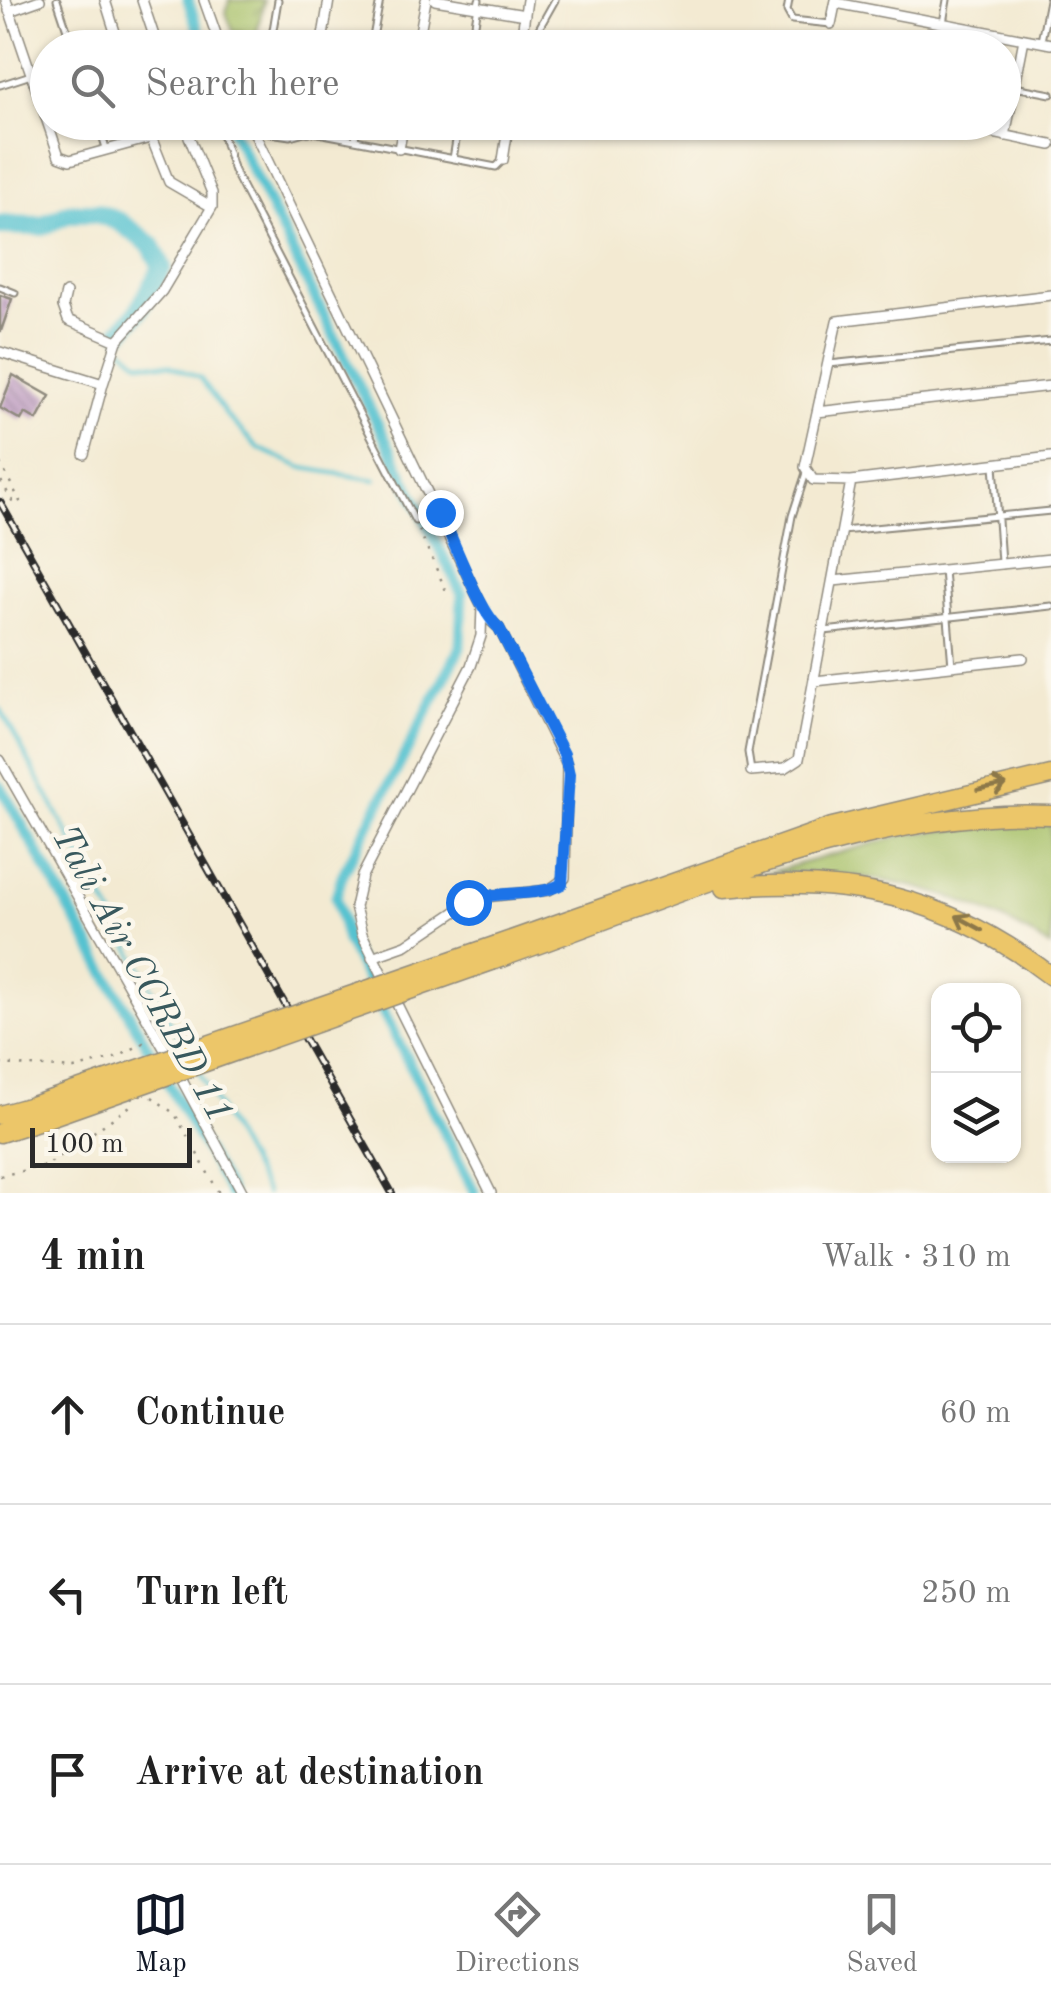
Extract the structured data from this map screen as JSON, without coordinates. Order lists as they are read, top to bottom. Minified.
{"water":["Tali Air CCRBD 11"],"scale_bar":"100 m","page":{"search":"Search here","scale":"100 m","heading":["4 min","Walk · 310 m"],"list":[["Continue","60 m"],["Turn left","250 m"],"Arrive at destination"],"nav":["Map","Directions","Saved"]}}
